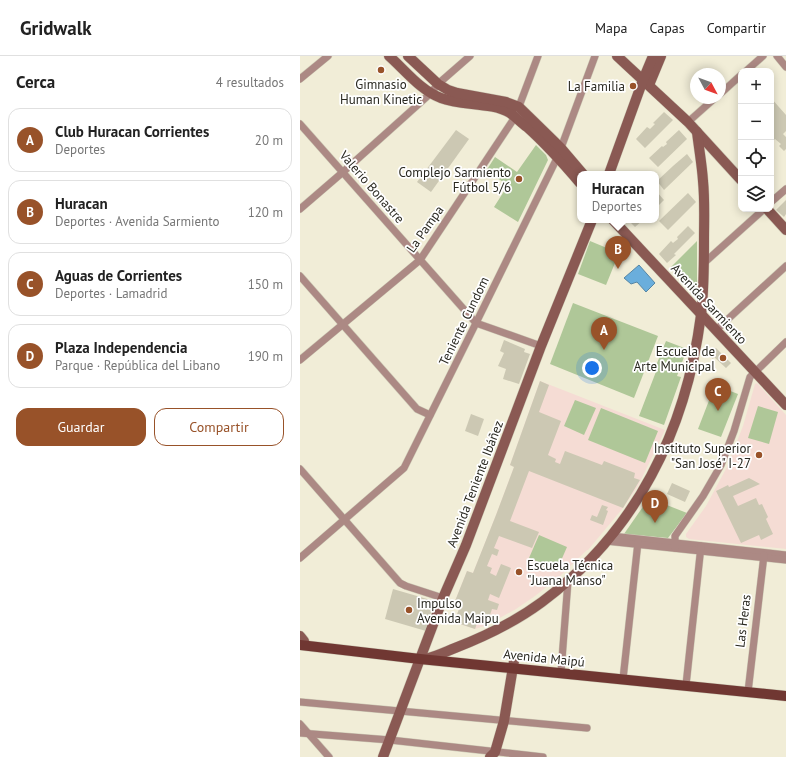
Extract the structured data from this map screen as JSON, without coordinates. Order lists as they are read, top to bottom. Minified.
{"streets":{"main road":["Avenida Sarmiento","Avenida Teniente Ibáñez","Avenida Maipú"],"street":["Valerio Bonastre","La Pampa","Teniente Cundom","Las Heras"]},"crossings":[["Valerio Bonastre","La Pampa"],["Valerio Bonastre","Teniente Cundom"],["Valerio Bonastre","Avenida Teniente Ibáñez"],["Avenida Teniente Ibáñez","Avenida Maipú"],["Las Heras","Avenida Maipú"]],"places":["Gimnasio Human Kinetic","La Familia","Complejo Sarmiento Fútbol 5/6","Escuela de Arte Municipal","Instituto Superior \"San José\" I-27","Escuela Técnica \"Juana Manso\"","Impulso Avenida Maipu"],"north":"bottom right","page":{"header":"Gridwalk","nav":["Mapa","Capas","Compartir"],"heading":["Cerca","4 resultados"],"map_buttons":["+","−"],"list":[{"mark":"A","name":"Club Huracan Corrientes","note":"Deportes","value":"20 m"},{"mark":"B","name":"Huracan","note":"Deportes · Avenida Sarmiento","value":"120 m"},{"mark":"C","name":"Aguas de Corrientes","note":"Deportes · Lamadrid","value":"150 m"},{"mark":"D","name":"Plaza Independencia","note":"Parque · República del Libano","value":"190 m"}],"popup":["Huracan","Deportes"],"pins":["B","A","C","D"],"buttons":["Guardar","Compartir"]}}
